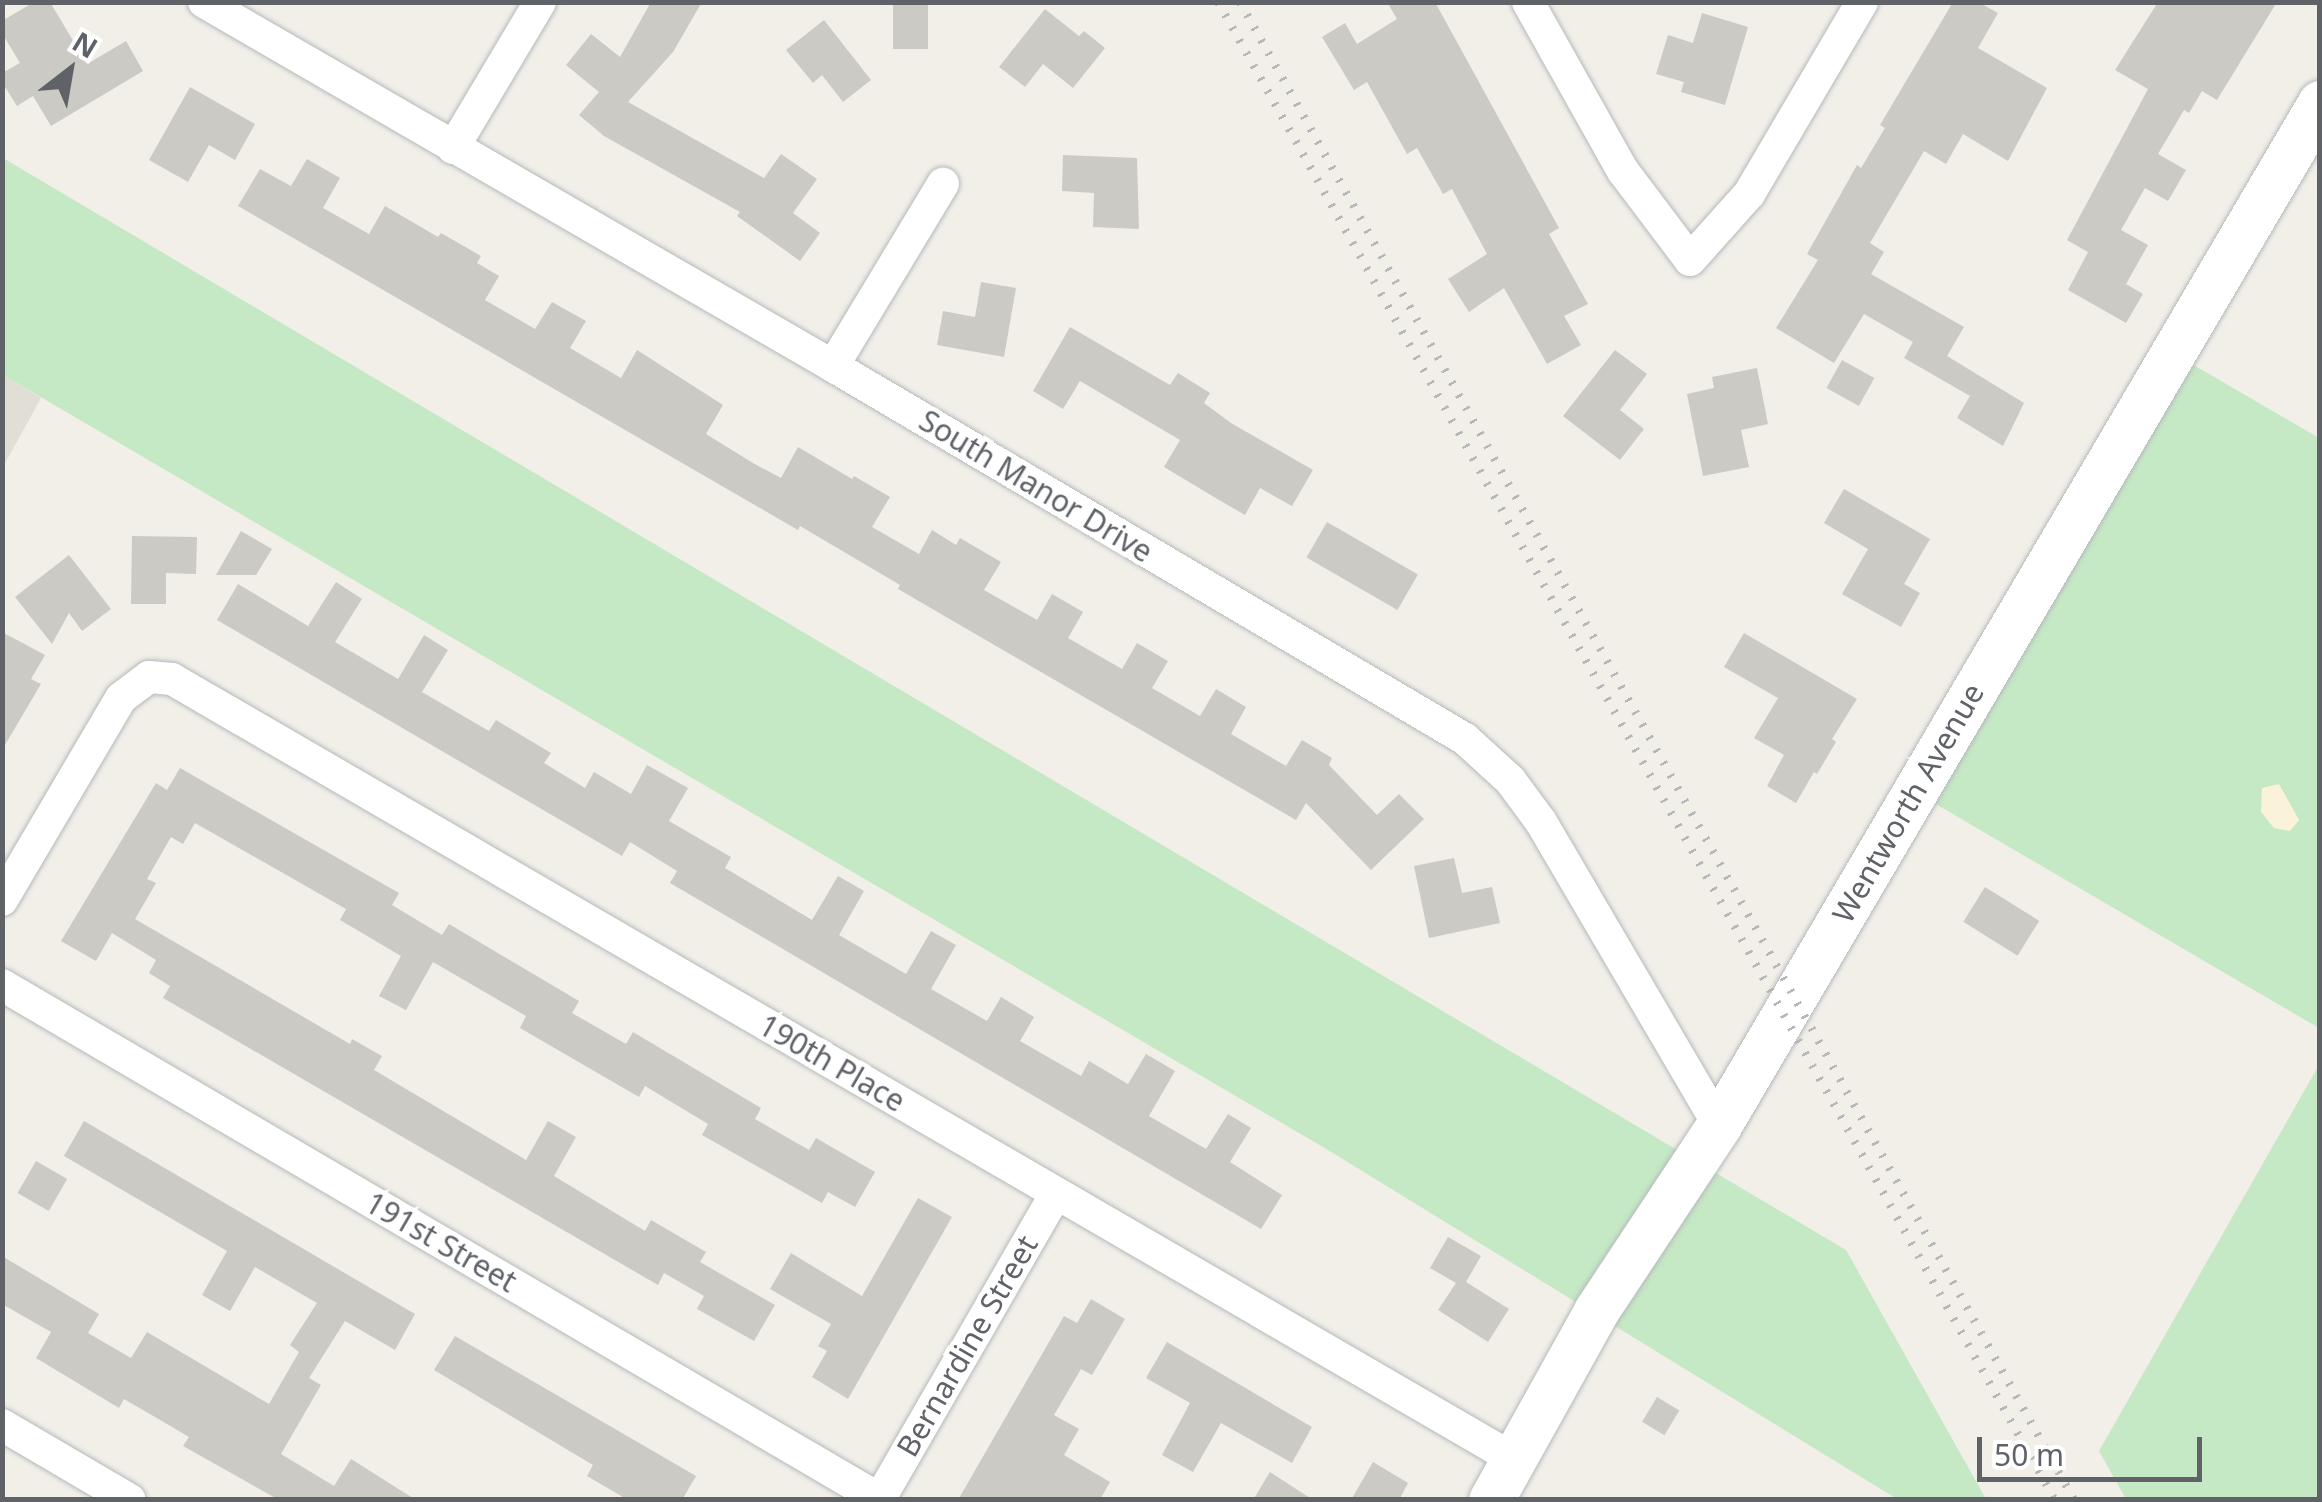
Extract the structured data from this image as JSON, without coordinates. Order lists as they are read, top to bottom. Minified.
{"streets":{"street":["South Manor Drive","Wentworth Avenue","190th Place","191st Street","Bernardine Street"]},"crossings":[["South Manor Drive","Wentworth Avenue"],["Wentworth Avenue","190th Place"],["190th Place","Bernardine Street"],["191st Street","Bernardine Street"]],"scale_bar":"50 m","north":"top right"}
